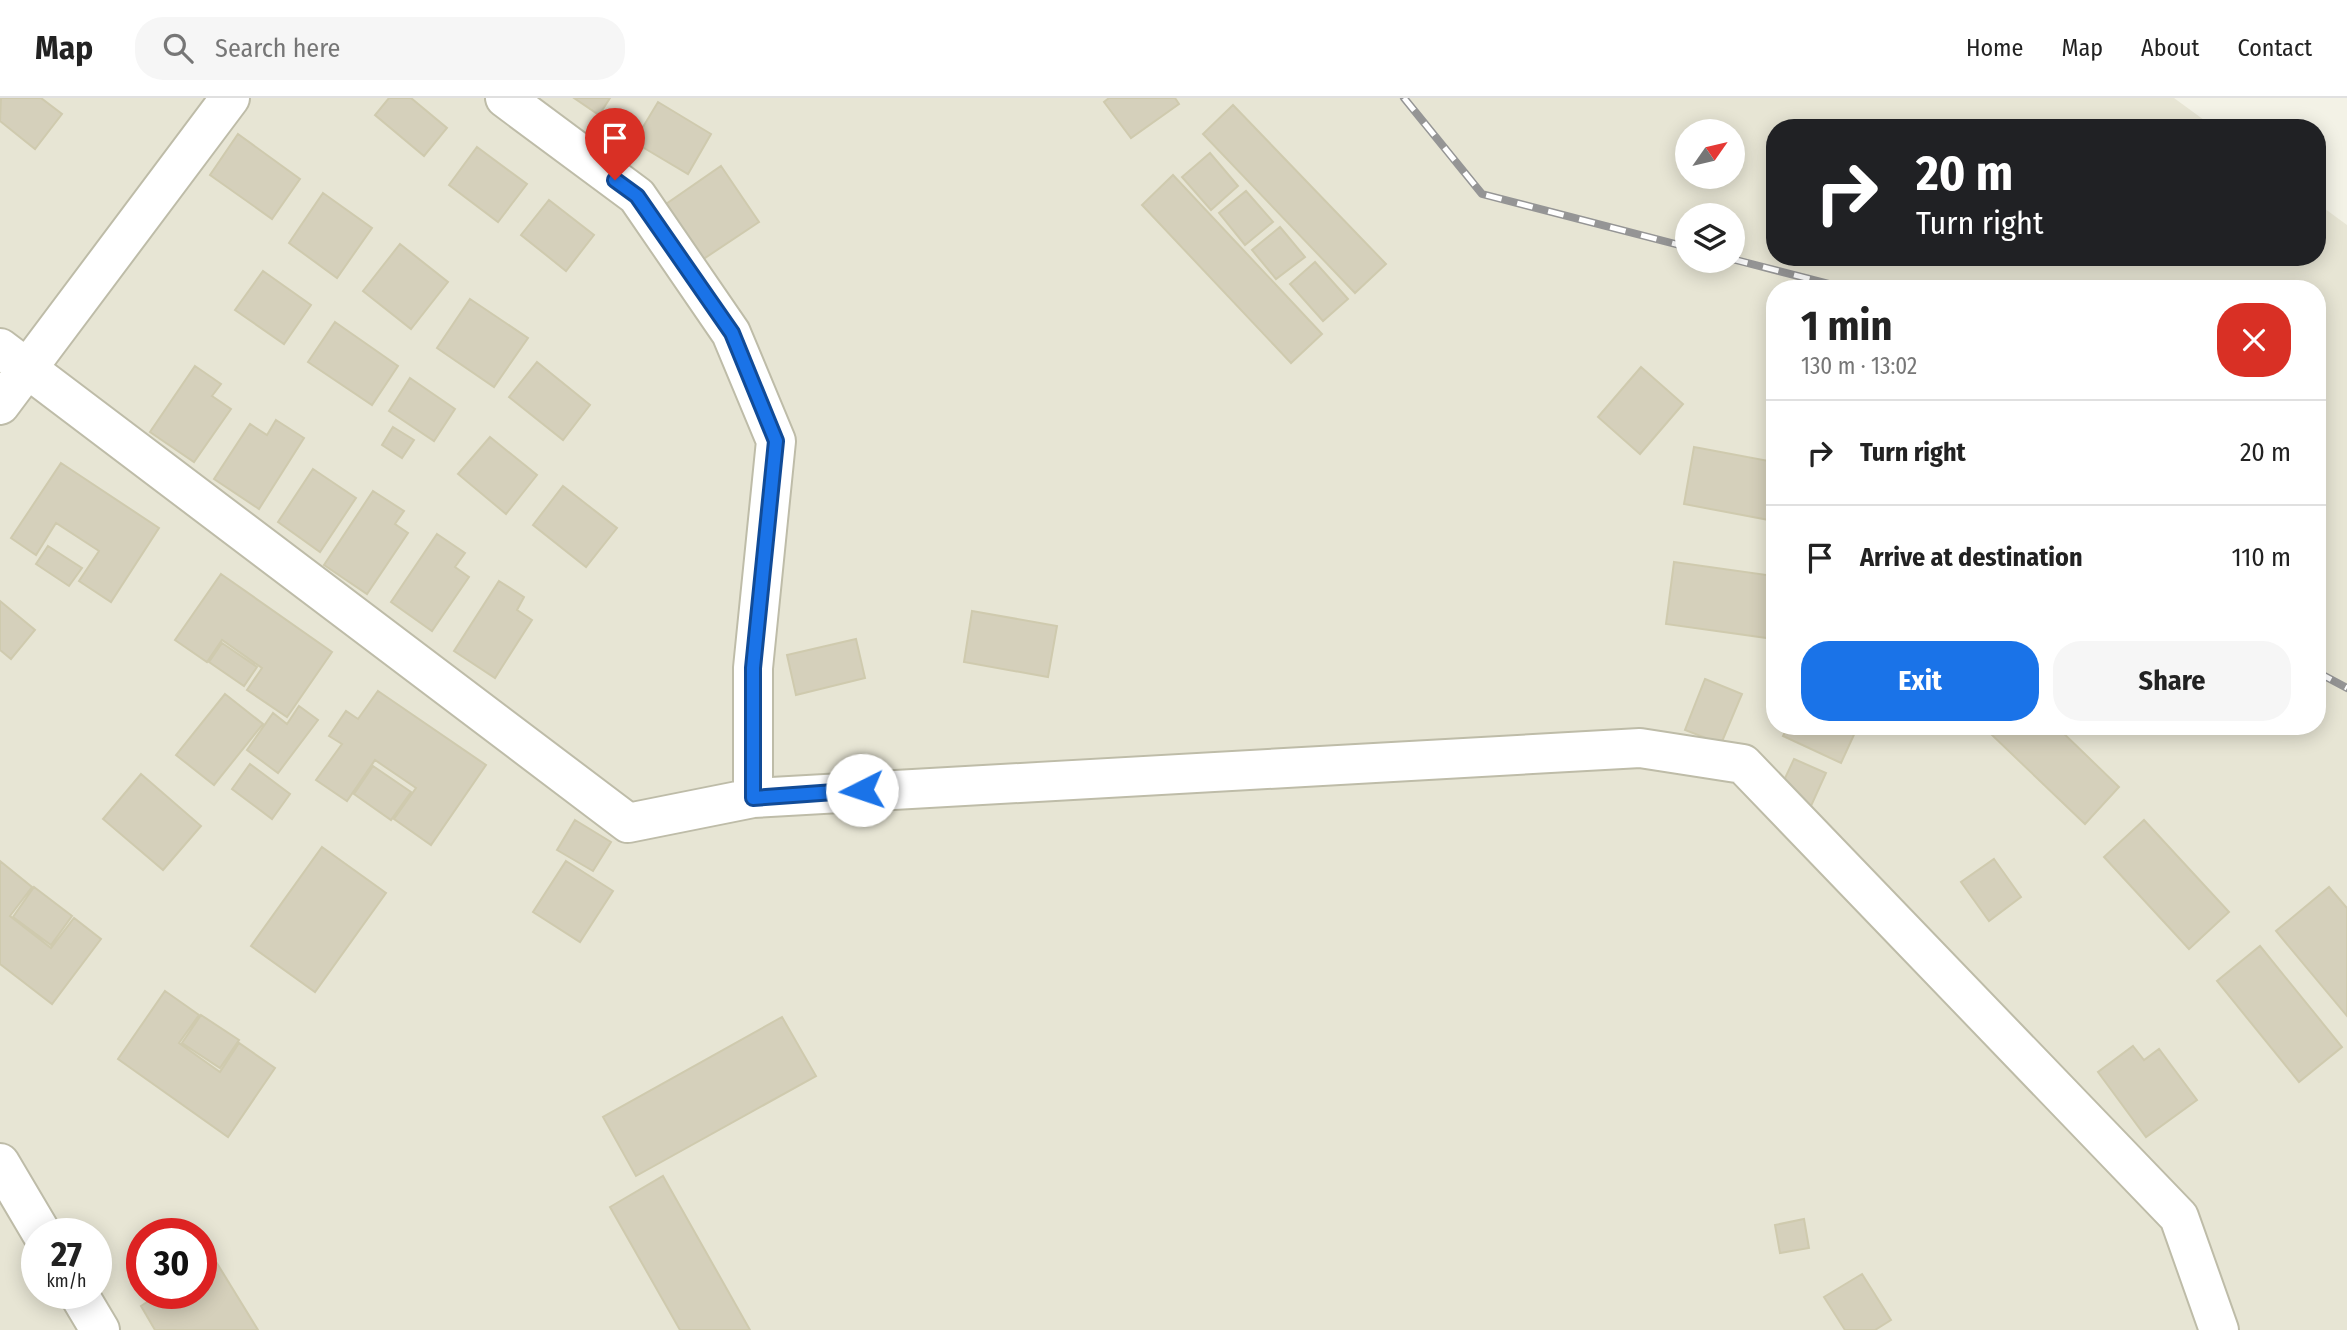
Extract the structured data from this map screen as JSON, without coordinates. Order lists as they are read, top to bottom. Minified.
{"north":"top right","page":{"header":"Map","search":"Search here","nav":["Home","Map","About","Contact"],"turn":["20 m","Turn right"],"heading":["1 min","130 m · 13:02"],"list":[{"name":"Turn right","value":"20 m"},{"name":"Arrive at destination","value":"110 m"}],"buttons":["Exit","Share"],"speed":"27 km/h","limit":"30"}}
